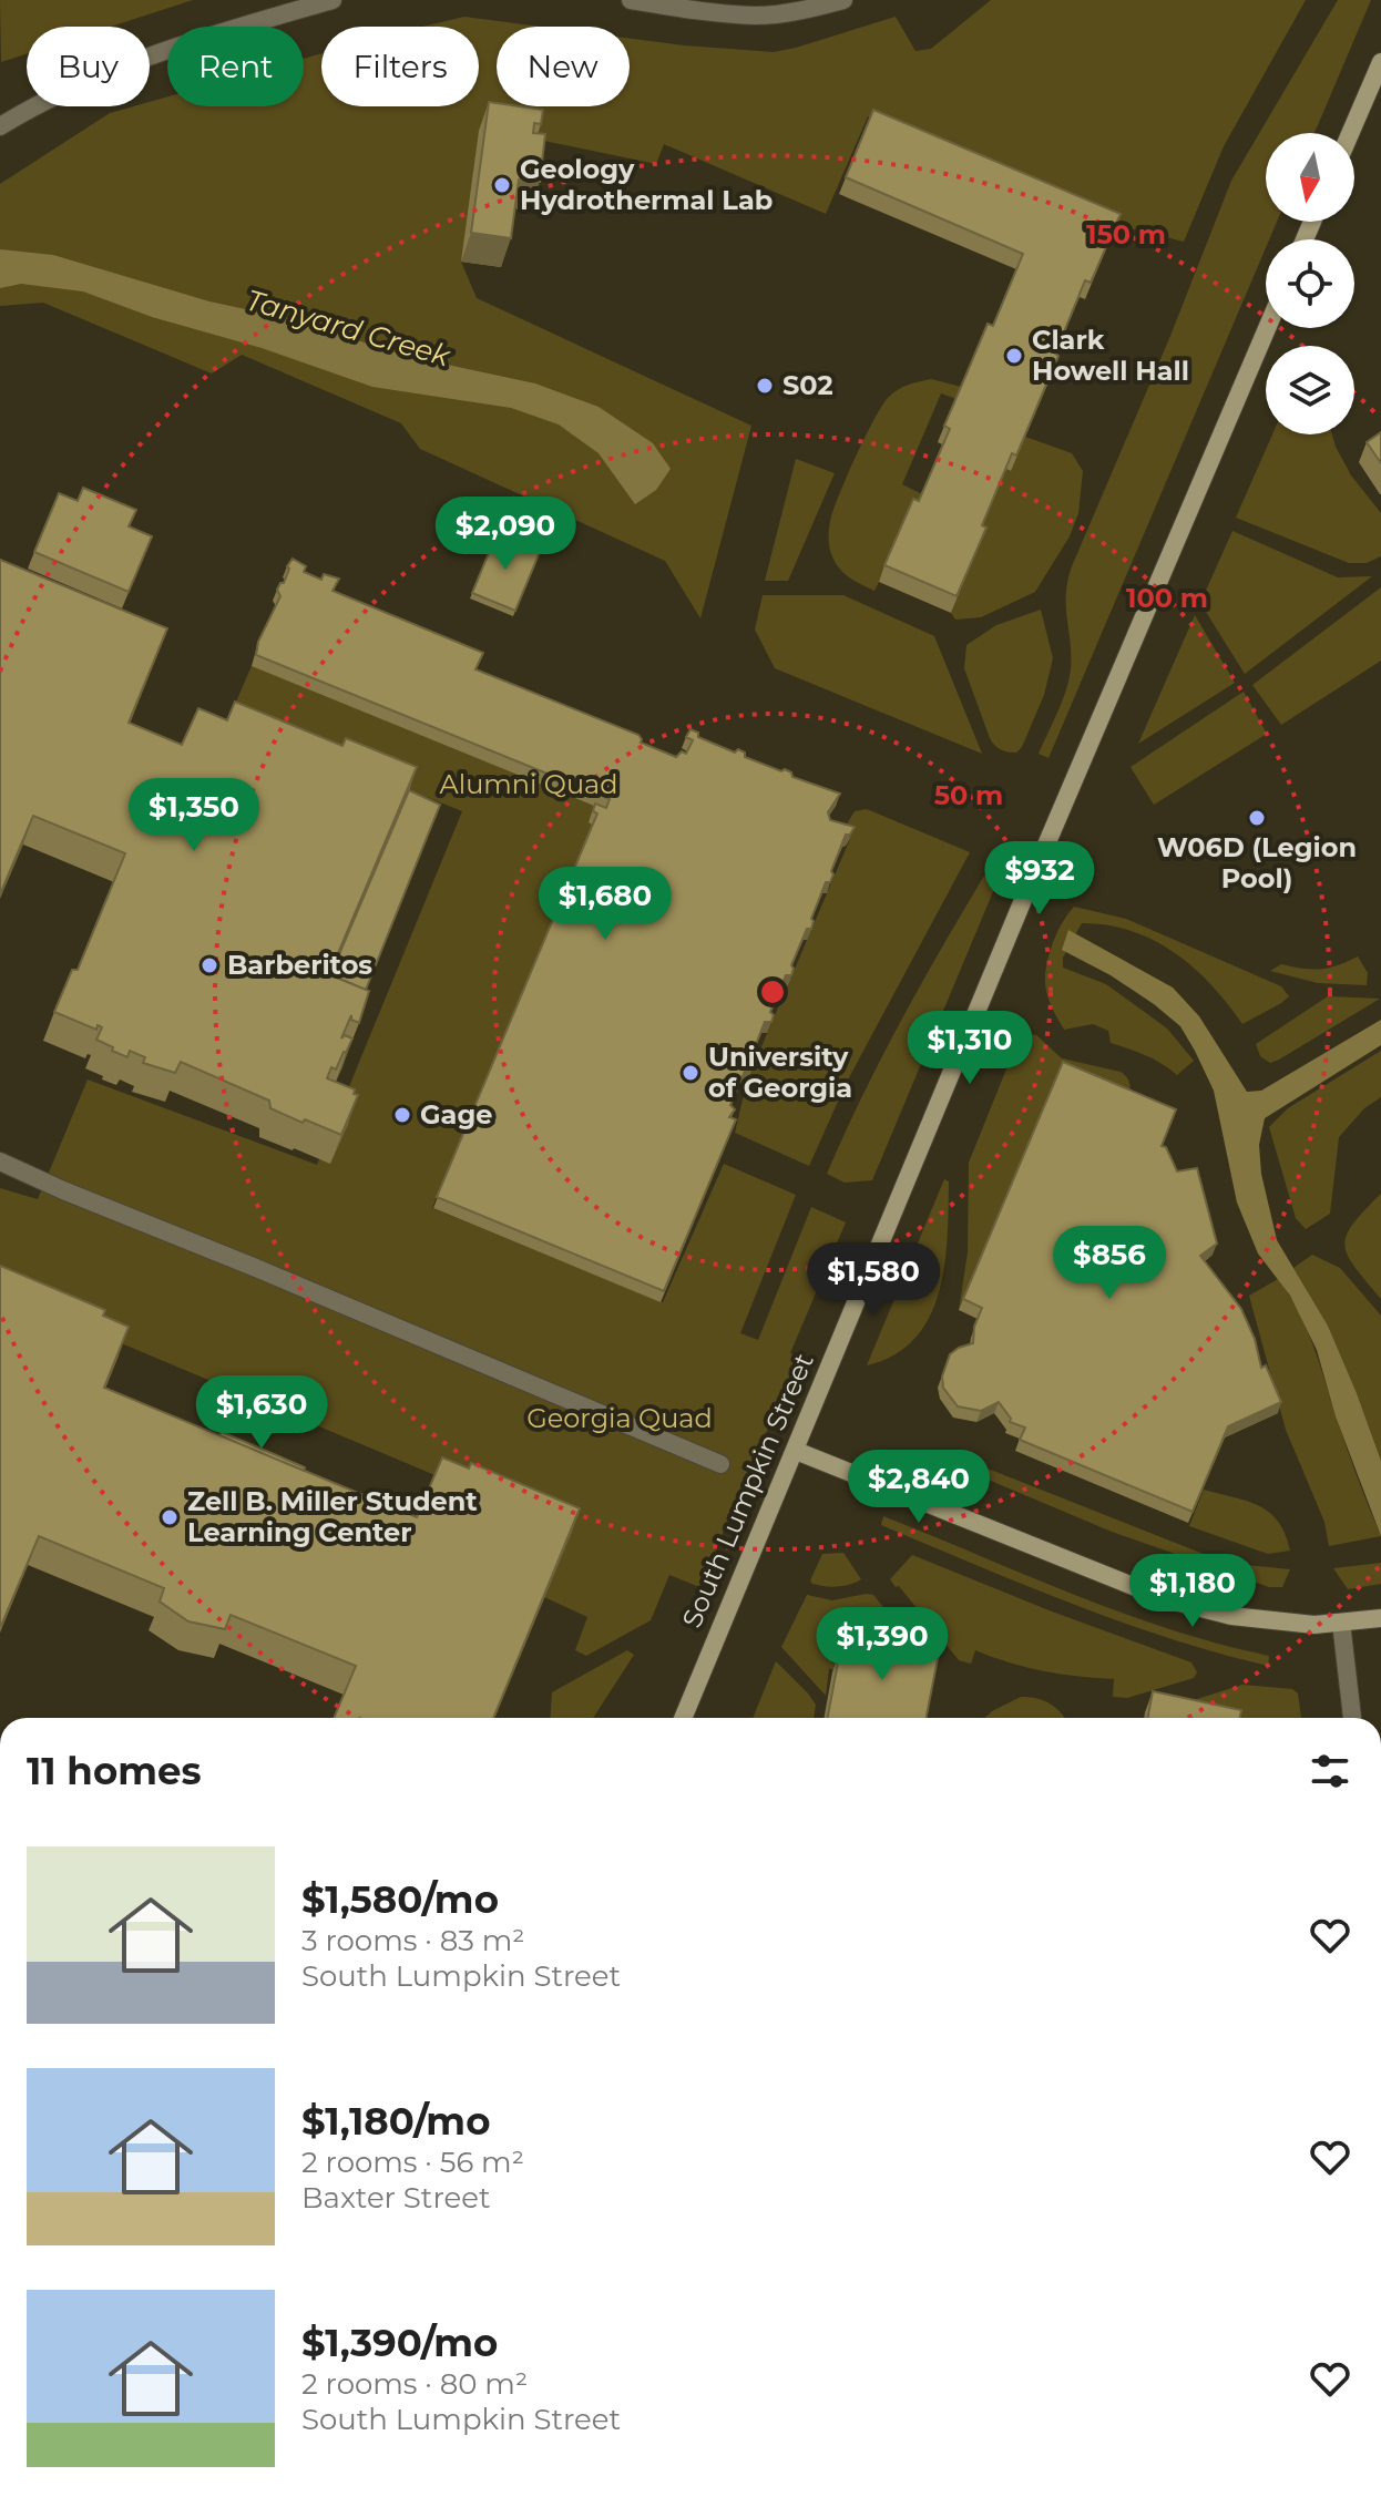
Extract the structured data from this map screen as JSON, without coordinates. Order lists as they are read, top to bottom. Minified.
{"streets":{"main road":["South Lumpkin Street"]},"water":["Tanyard Creek"],"parks":["Alumni Quad","Georgia Quad"],"places":["Geology Hydrothermal Lab","Clark Howell Hall","S02","W06D (Legion Pool)","Barberitos","University of Georgia","Gage","Zell B. Miller Student Learning Center"],"north":"bottom","page":{"chip":["Buy","Rent","Filters","New"],"price":["$2,090","$1,350","$932","$1,680","$1,310","$856","$1,580","$1,630","$2,840","$1,180","$1,390"],"heading":"11 homes","list":[{"name":"$1,580/mo","note":"3 rooms · 83 m² · South Lumpkin Street"},{"name":"$1,180/mo","note":"2 rooms · 56 m² · Baxter Street"},{"name":"$1,390/mo","note":"2 rooms · 80 m² · South Lumpkin Street"}]},"rings":["150 m","100 m","50 m"]}
